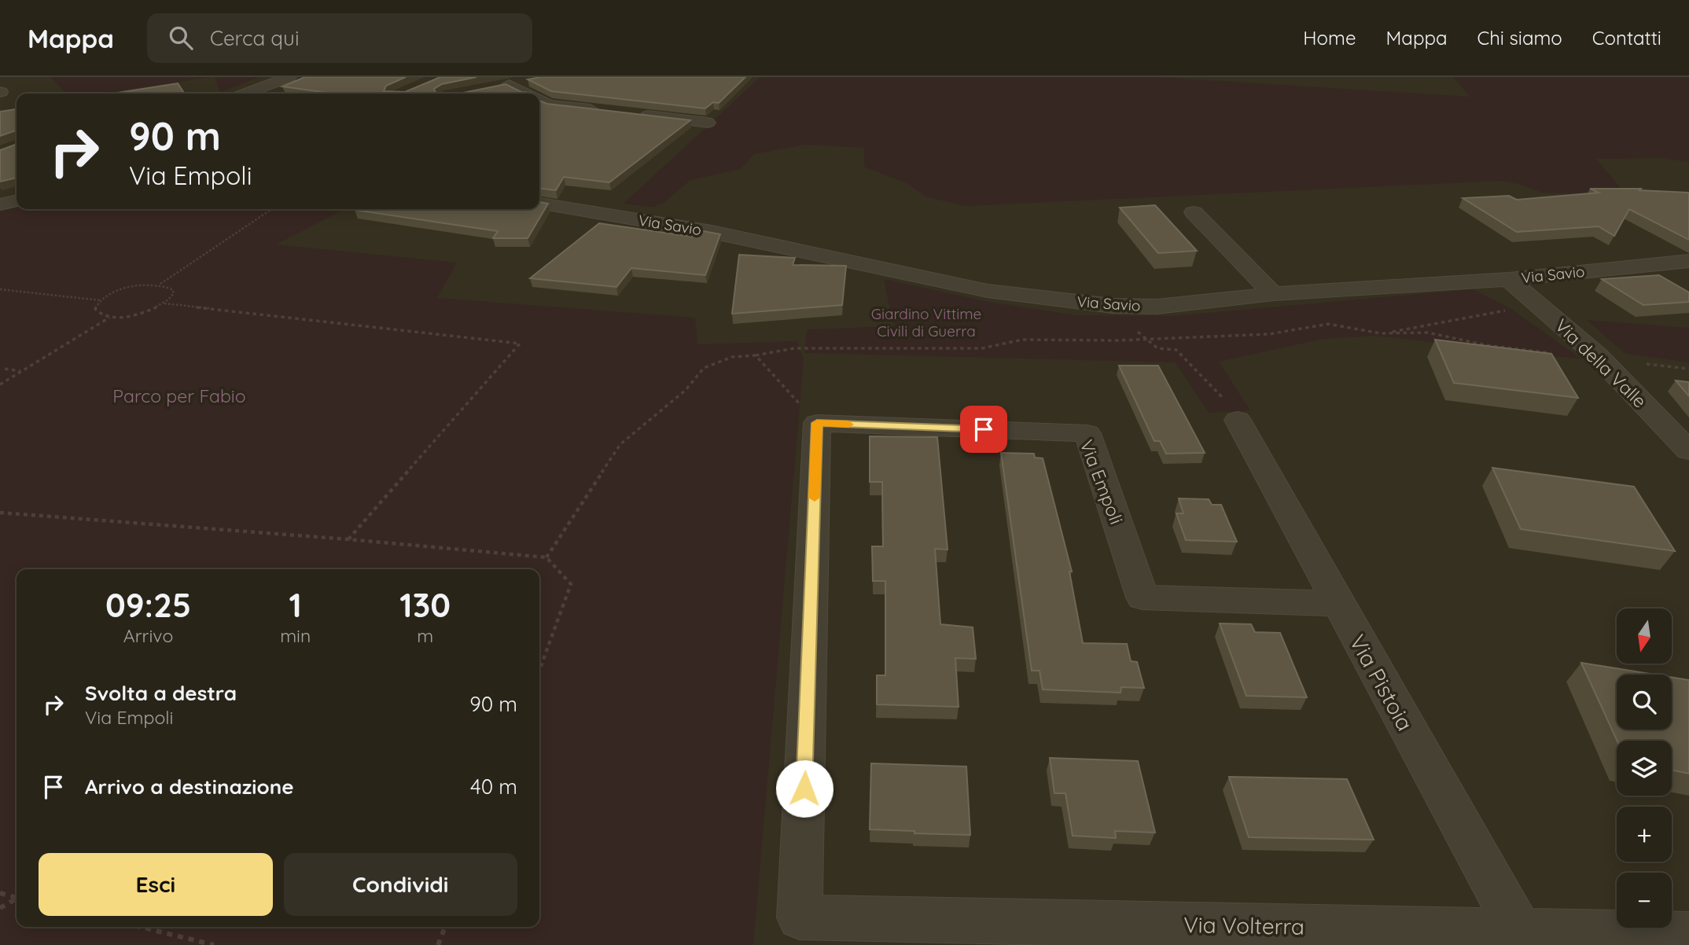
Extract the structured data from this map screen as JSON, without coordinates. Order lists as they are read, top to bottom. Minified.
{"streets":{"street":["Via Savio","Via della Valle","Via Empoli","Via Pistoia","Via Volterra"]},"crossings":[["Via Savio","Via della Valle"],["Via Empoli","Via Pistoia"],["Via Empoli","Via Volterra"],["Via Pistoia","Via Volterra"]],"parks":["Giardino Vittime Civili di Guerra","Parco per Fabio"],"north":"bottom","page":{"header":"Mappa","search":"Cerca qui","nav":["Home","Mappa","Chi siamo","Contatti"],"turn":["90 m","Via Empoli"],"eta":["09:25","Arrivo","1","min","130","m"],"map_buttons":["+","−"],"list":[{"name":"Svolta a destra","note":"Via Empoli","value":"90 m"},{"name":"Arrivo a destinazione","value":"40 m"}],"buttons":["Esci","Condividi"]}}
